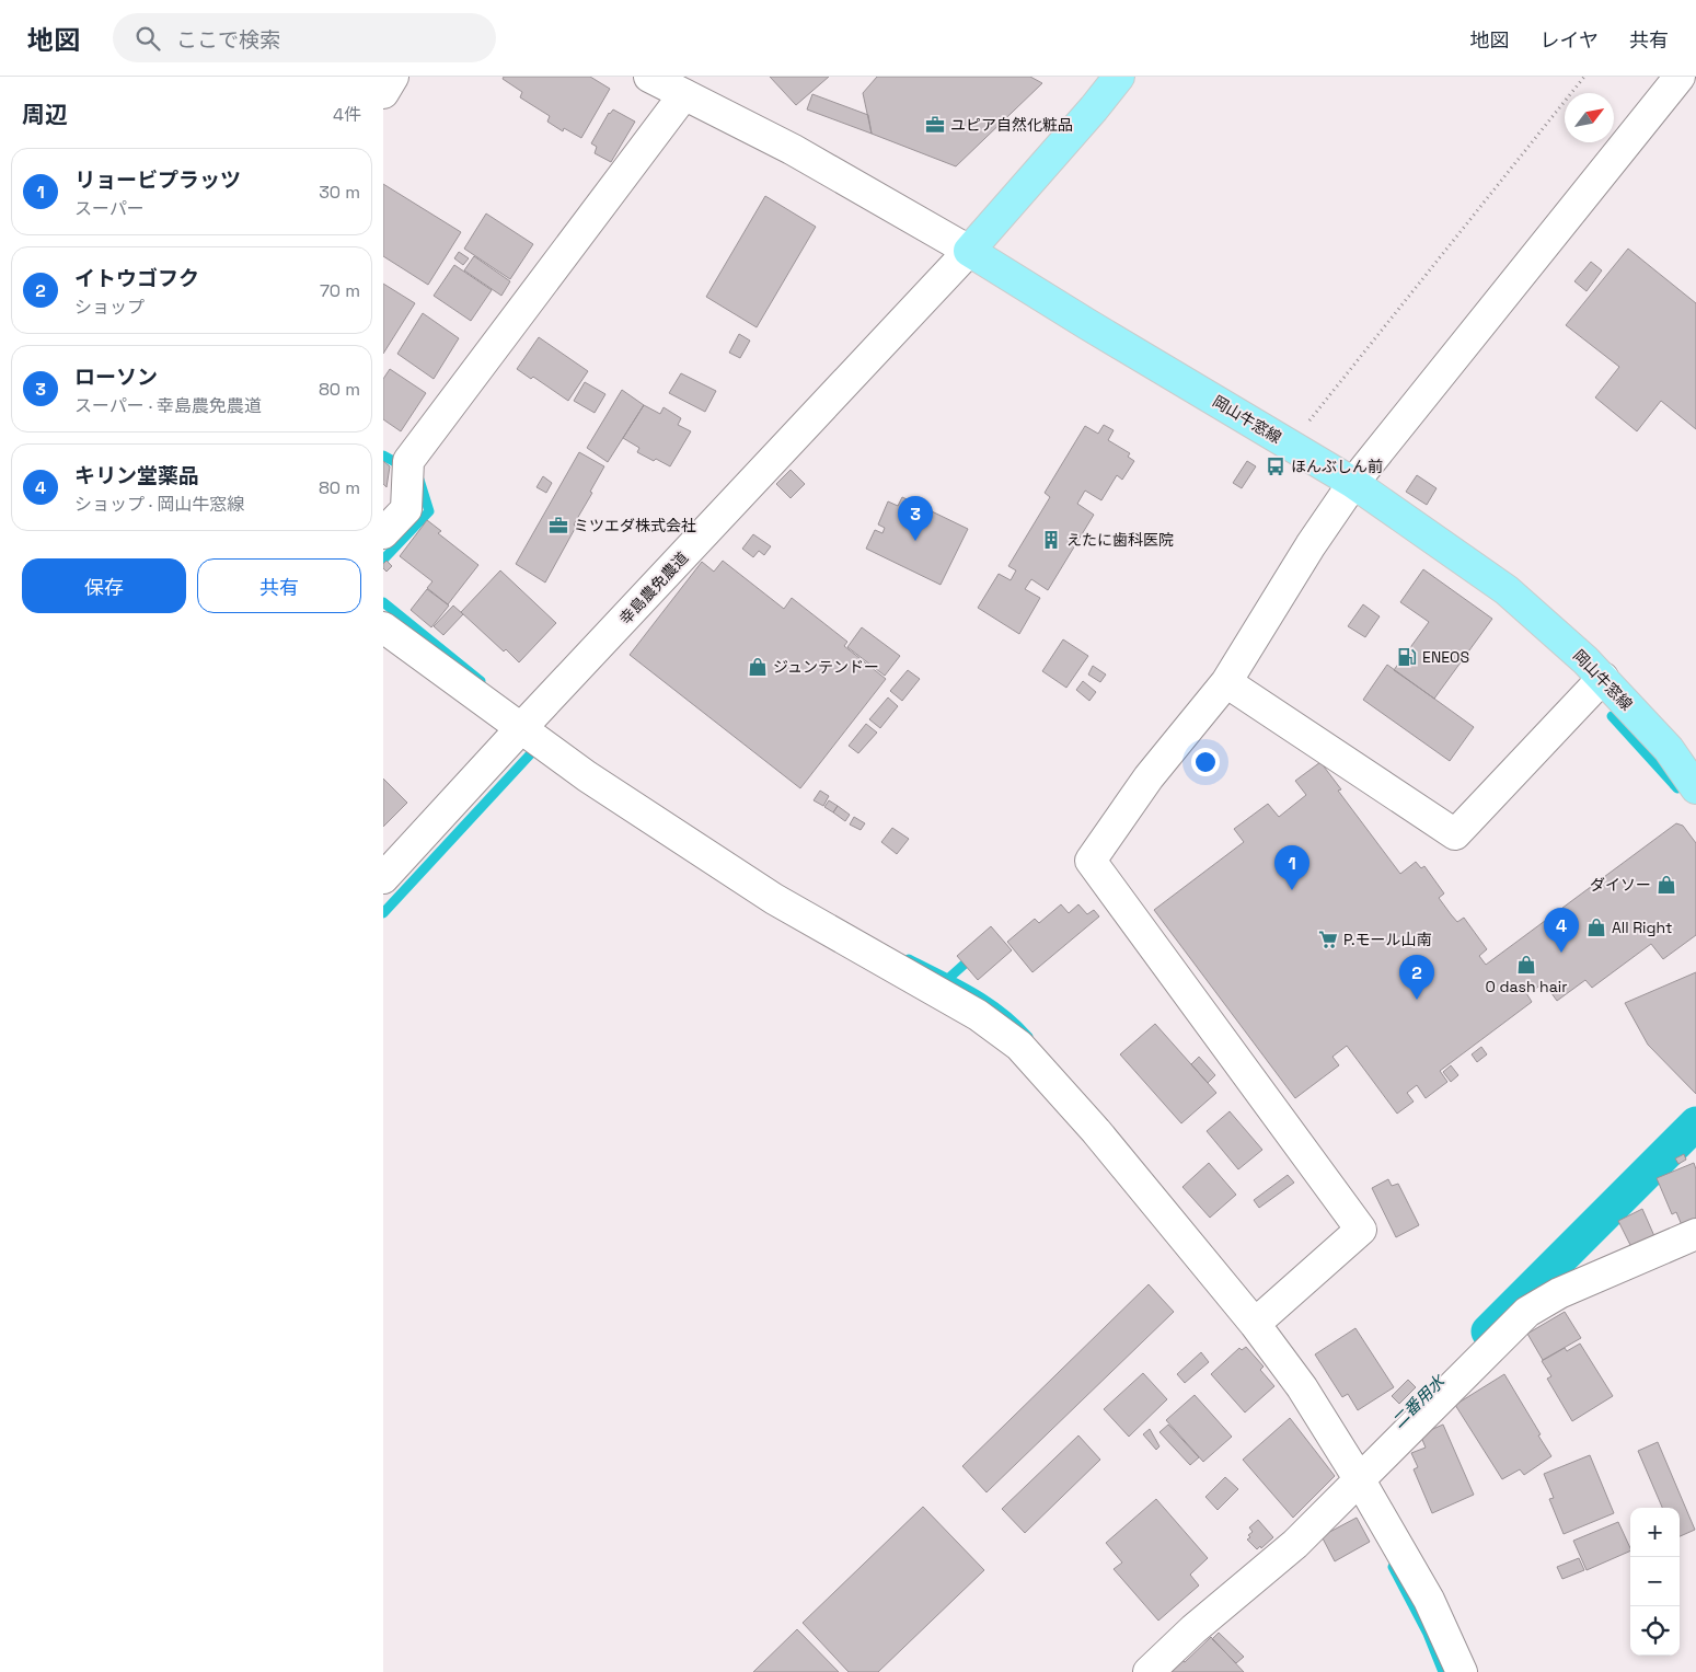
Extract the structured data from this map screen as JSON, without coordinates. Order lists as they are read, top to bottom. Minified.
{"streets":{"main road":["岡山牛窓線"],"street":["幸島農免農道"]},"crossings":[["岡山牛窓線","幸島農免農道"]],"water":["二番用水"],"places":{"office":["ユピア自然化粧品","ミツエダ株式会社"],"bus stop":["ほんぶしん前"],"building":["えたに歯科医院"],"fuel station":["ENEOS"],"shop":["ジュンテンドー","ダイソー","All Right","O dash hair"],"supermarket":["P.モール山南"]},"north":"top right","page":{"header":"地図","search":"ここで検索","nav":["地図","レイヤ","共有"],"heading":["周辺","4件"],"list":[{"mark":"1","name":"リョービプラッツ","note":"スーパー","value":"30 m"},{"mark":"2","name":"イトウゴフク","note":"ショップ","value":"70 m"},{"mark":"3","name":"ローソン","note":"スーパー · 幸島農免農道","value":"80 m"},{"mark":"4","name":"キリン堂薬品","note":"ショップ · 岡山牛窓線","value":"80 m"}],"pins":["3","1","4","2"],"buttons":["保存","共有"],"map_buttons":["+","−"]}}
